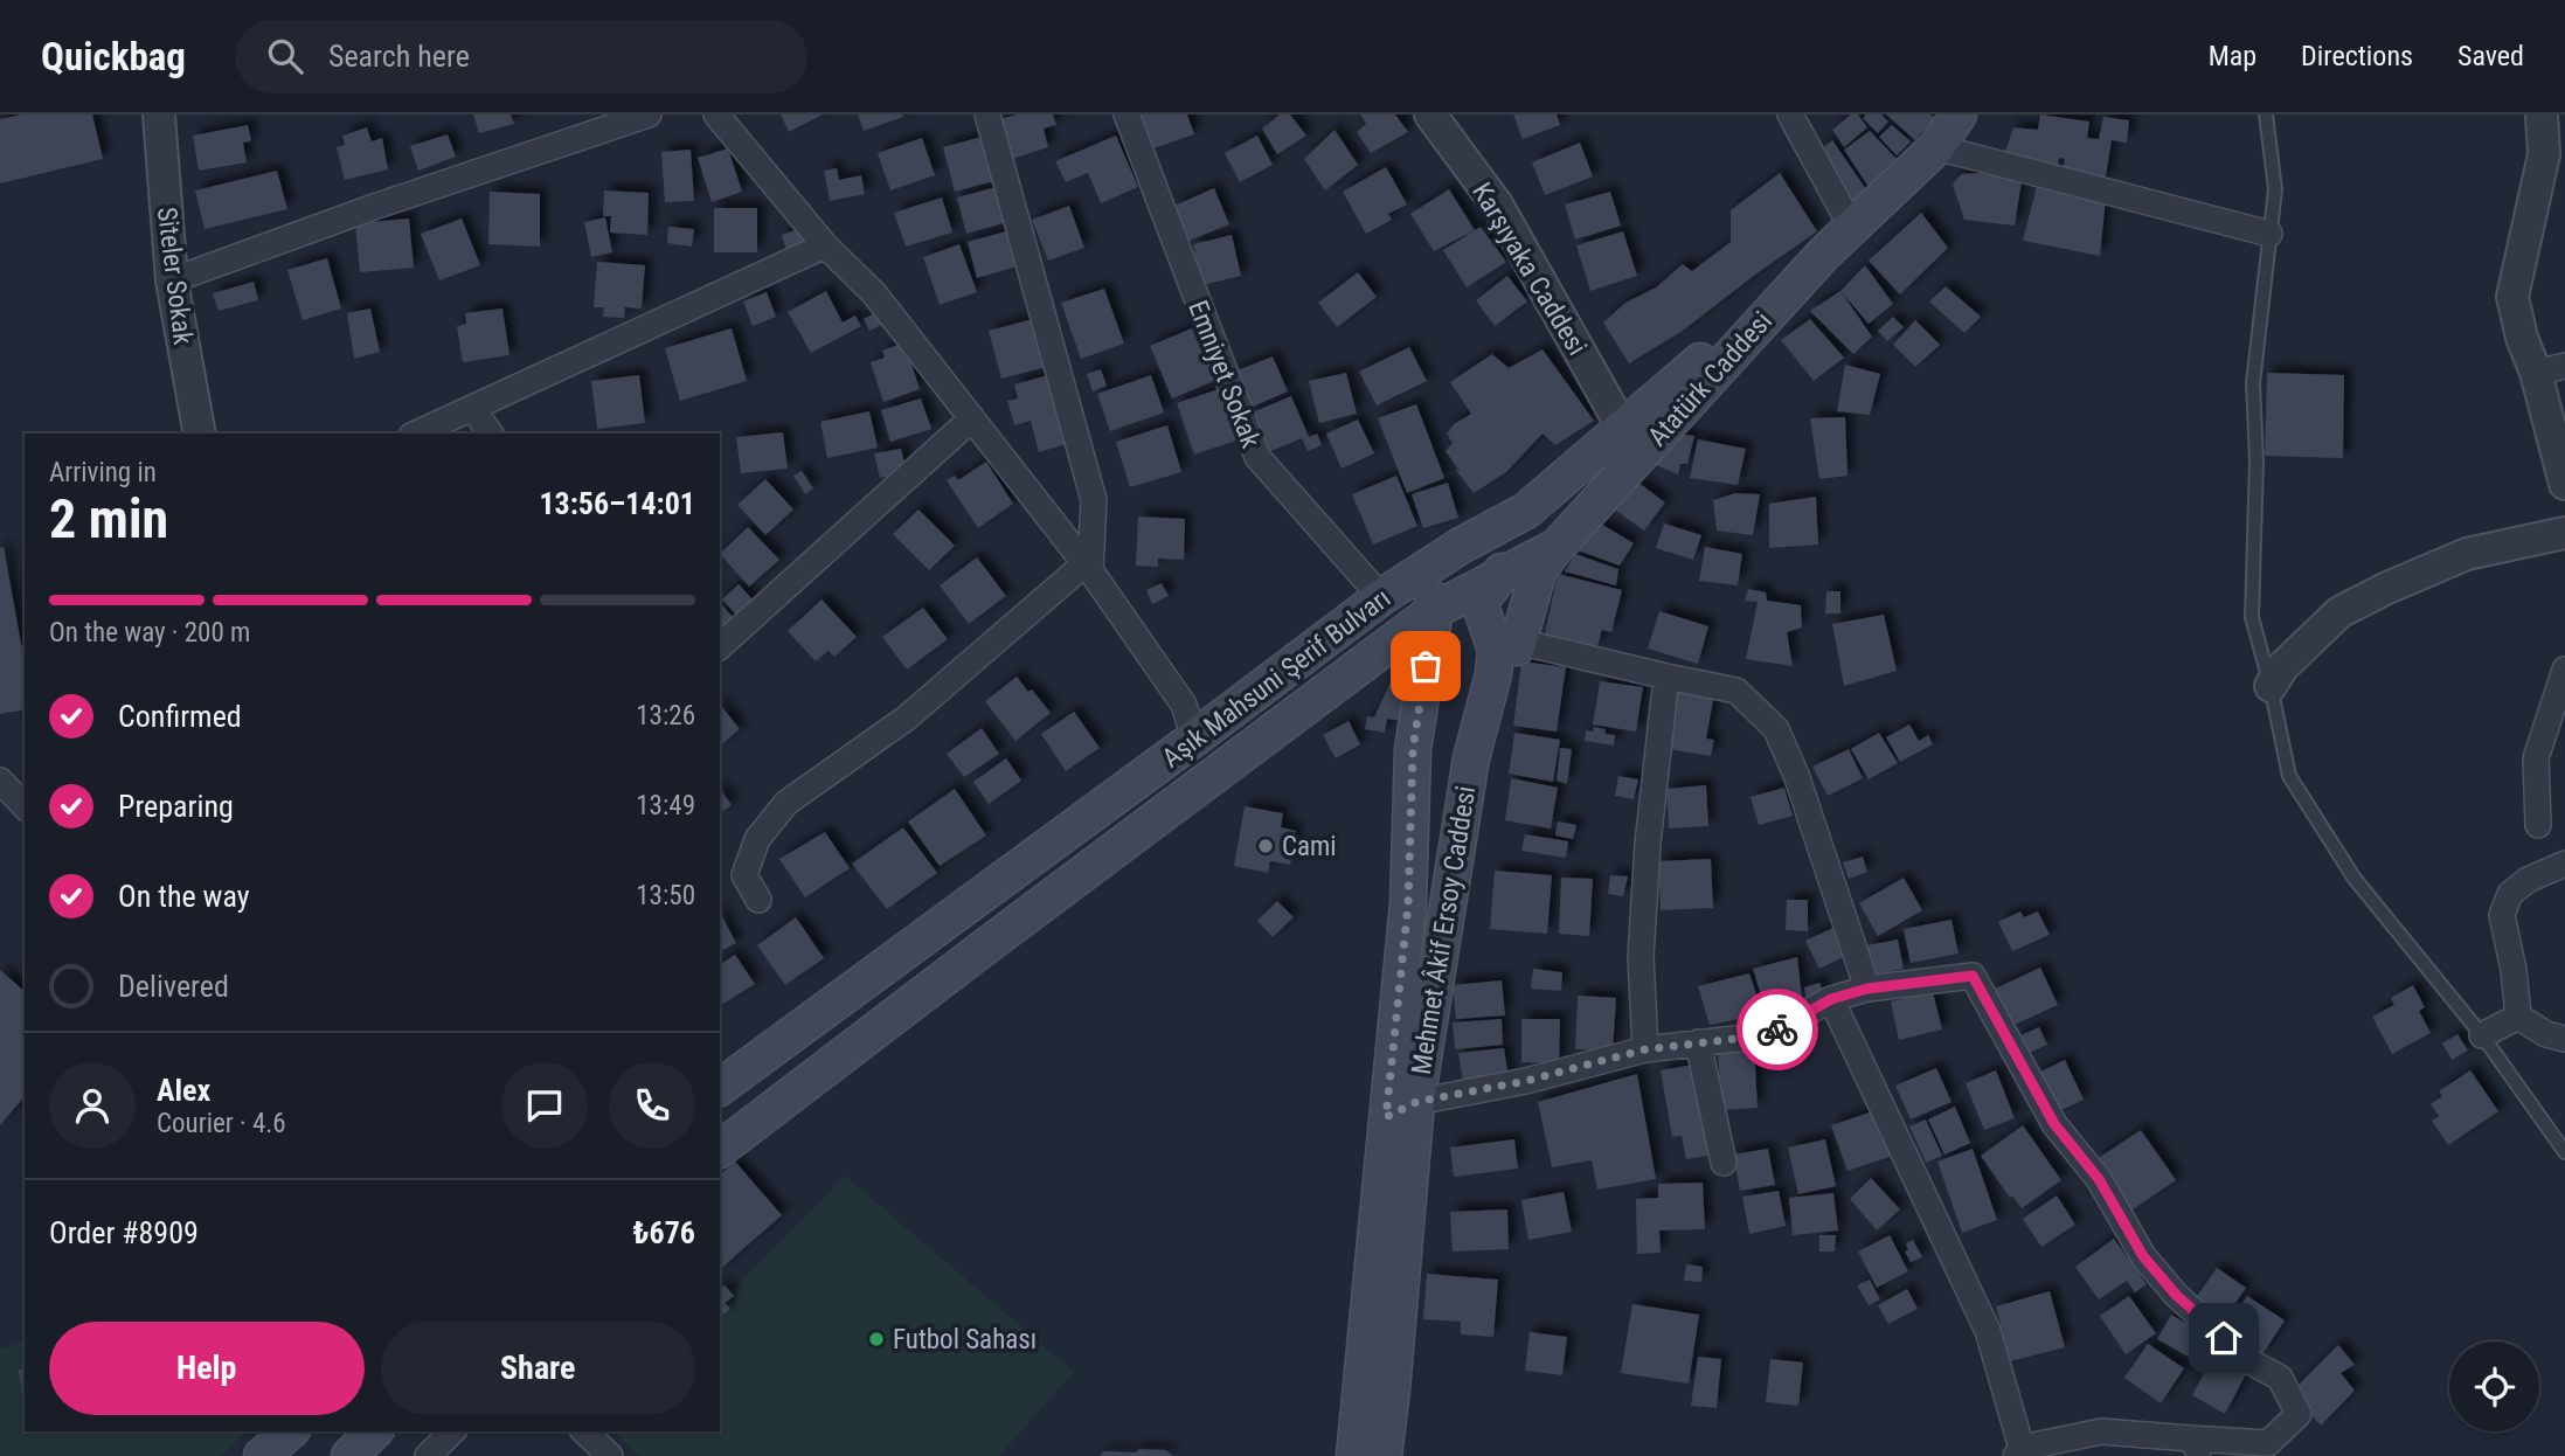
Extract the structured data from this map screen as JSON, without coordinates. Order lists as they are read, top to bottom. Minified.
{"streets":{"main road":["Atatürk Caddesi","Aşık Mahsuni Şerif Bulvarı","Mehmet Âkif Ersoy Caddesi"],"street":["Karşıyaka Caddesi","Siteler Sokak","Emniyet Sokak"]},"crossings":[["Karşıyaka Caddesi","Aşık Mahsuni Şerif Bulvarı"],["Emniyet Sokak","Aşık Mahsuni Şerif Bulvarı"],["Atatürk Caddesi","Aşık Mahsuni Şerif Bulvarı"],["Atatürk Caddesi","Mehmet Âkif Ersoy Caddesi"],["Aşık Mahsuni Şerif Bulvarı","Mehmet Âkif Ersoy Caddesi"]],"places":["Cami","Futbol Sahası"],"page":{"header":"Quickbag","search":"Search here","nav":["Map","Directions","Saved"],"heading":["2 min","Arriving in","13:56–14:01"],"panel":["Alex","Courier · 4.6","Order #8909","₺676"],"bar":"On the way · 200 m","list":[["Confirmed","13:26"],["Preparing","13:49"],["On the way","13:50"],"Delivered"],"buttons":["Help","Share"]}}
